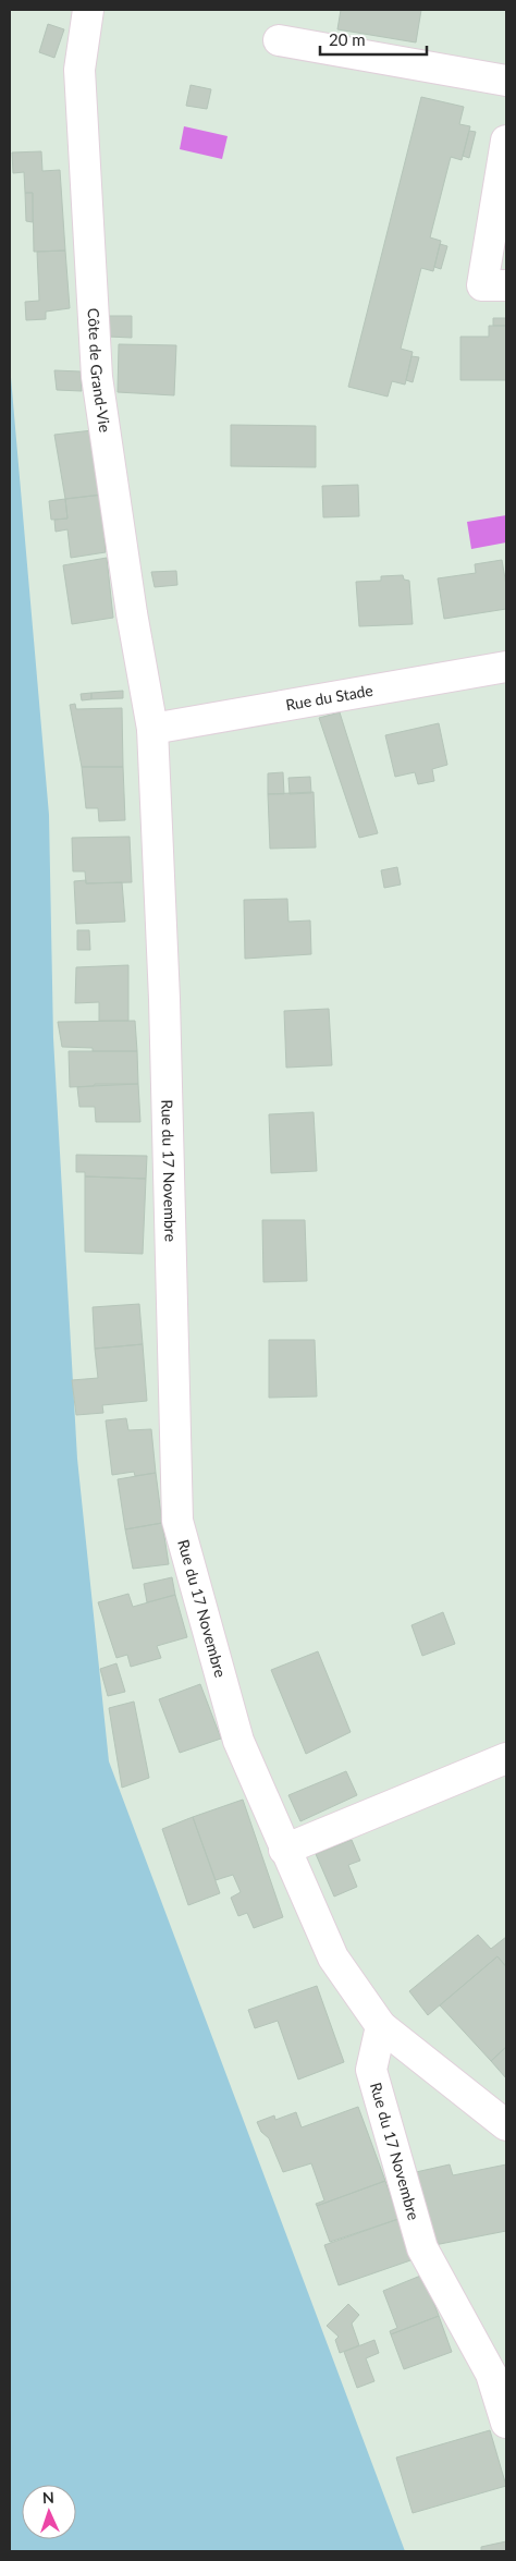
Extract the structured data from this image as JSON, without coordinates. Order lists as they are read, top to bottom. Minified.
{"streets":{"street":["Côte de Grand-Vie","Rue du Stade","Rue du 17 Novembre"]},"crossings":[["Côte de Grand-Vie","Rue du Stade"],["Côte de Grand-Vie","Rue du 17 Novembre"],["Rue du Stade","Rue du 17 Novembre"]],"scale_bar":"20 m","north":"top"}
